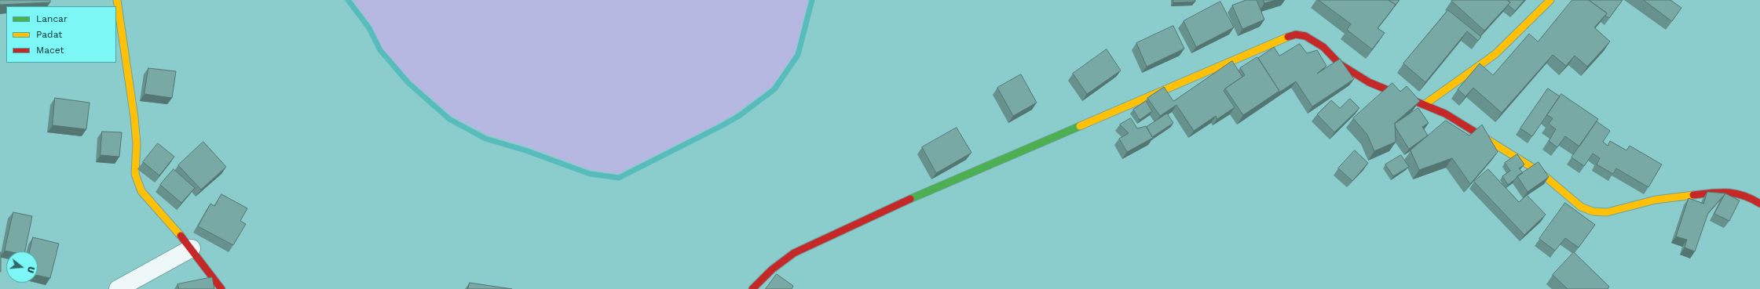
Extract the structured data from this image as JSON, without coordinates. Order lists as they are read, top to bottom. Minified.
{"legend":["Lancar","Padat","Macet"],"north":"right"}
